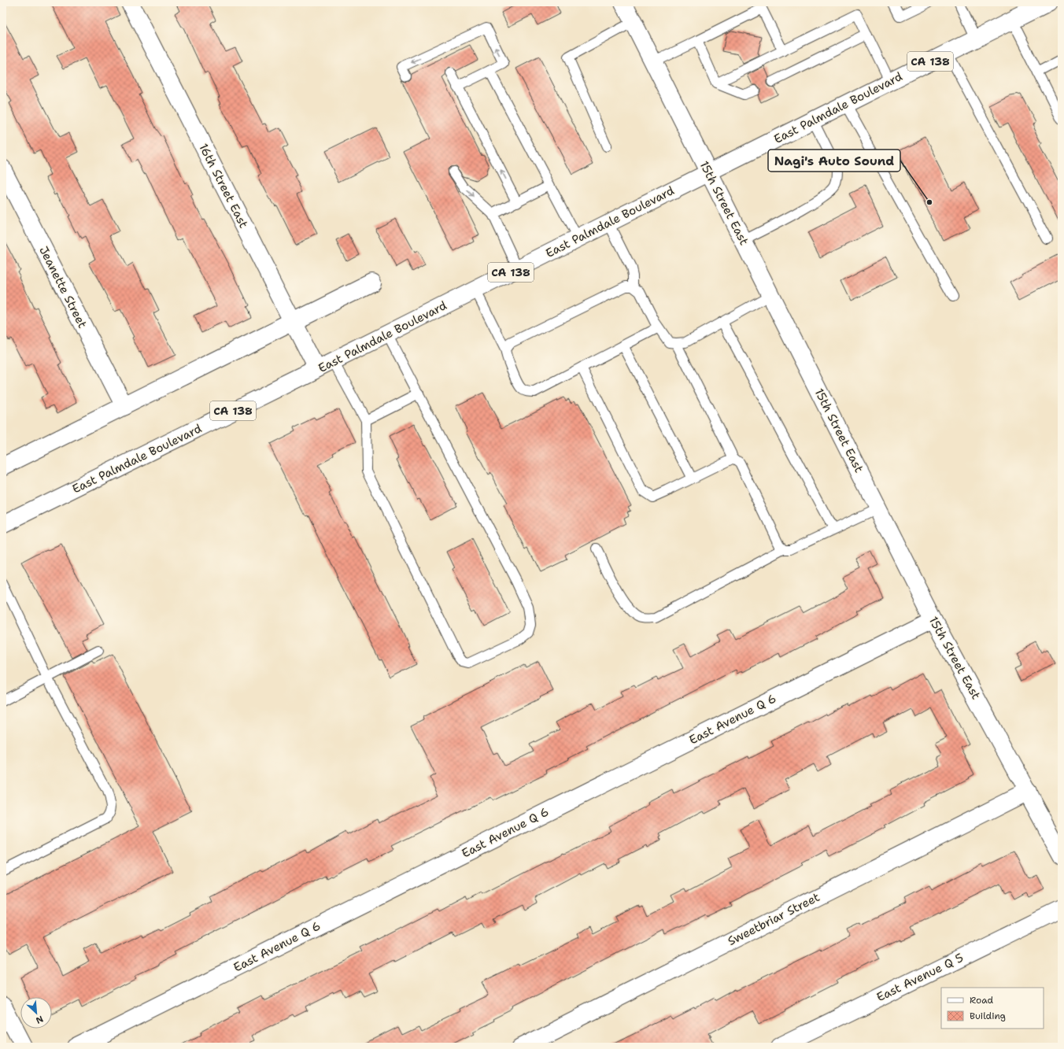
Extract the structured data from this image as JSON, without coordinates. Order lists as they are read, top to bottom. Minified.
{"streets":{"main road":["CA 138","East Palmdale Boulevard","16th Street East","15th Street East","Jeanette Street","East Avenue Q 6","Sweetbriar Street","East Avenue Q 5"]},"crossings":[["East Palmdale Boulevard","16th Street East"],["East Palmdale Boulevard","15th Street East"],["15th Street East","East Avenue Q 6"],["15th Street East","Sweetbriar Street"]],"places":["Nagi's Auto Sound"],"legend":["Road","Building"],"north":"bottom right"}
